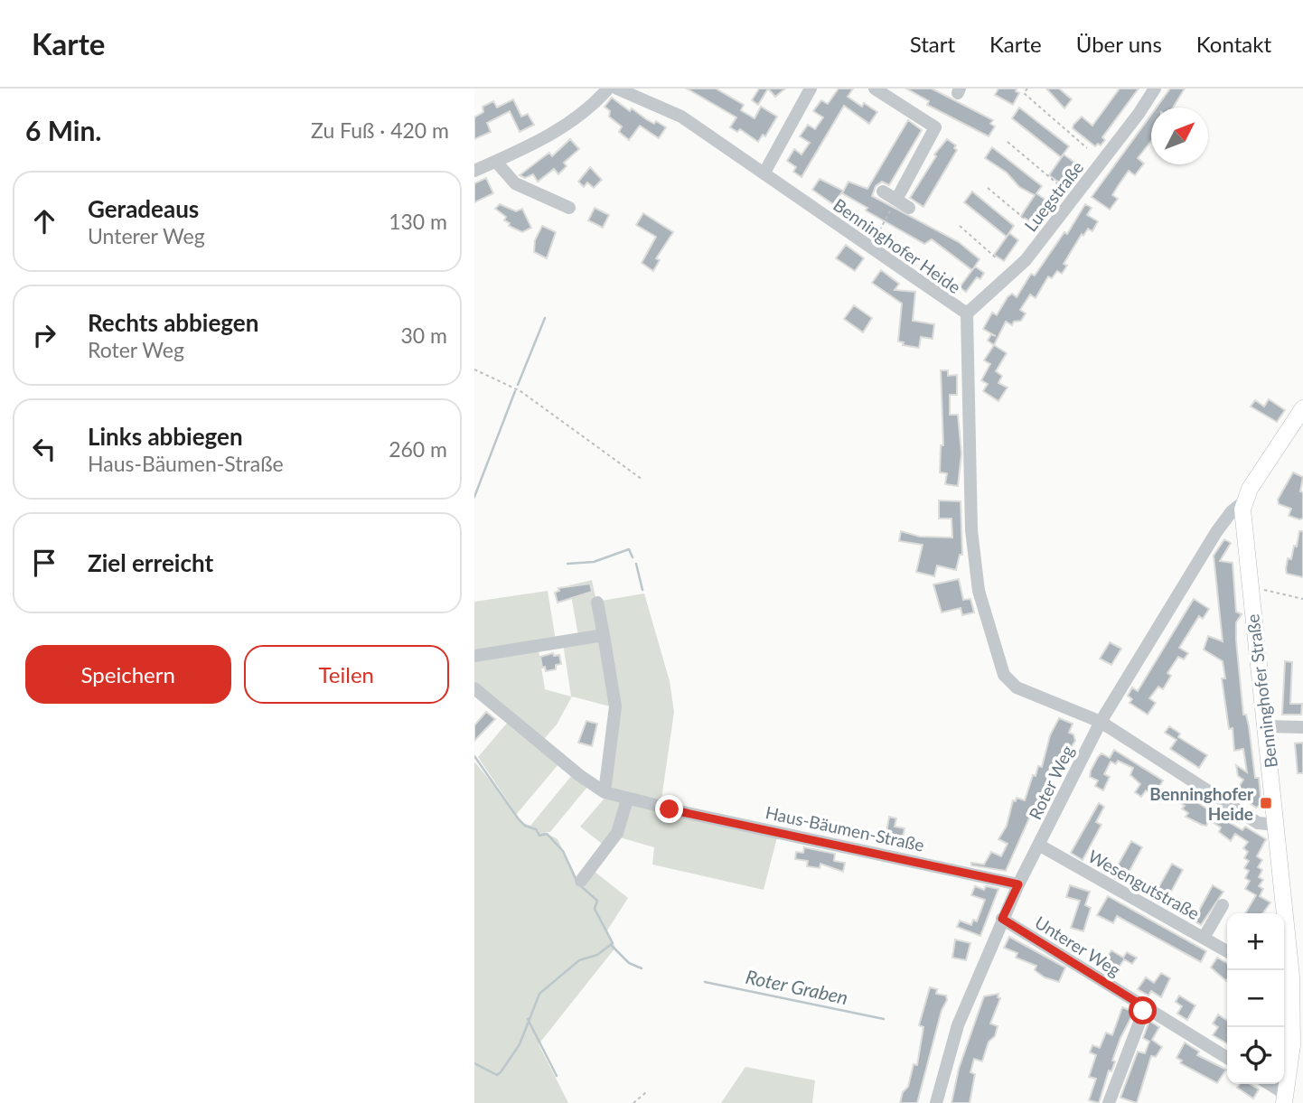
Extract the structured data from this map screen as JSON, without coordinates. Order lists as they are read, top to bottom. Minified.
{"streets":{"main road":["Benninghofer Straße"],"street":["Luegstraße","Benninghofer Heide","Roter Weg","Haus-Bäumen-Straße","Wesengutstraße","Unterer Weg"]},"crossings":[["Luegstraße","Benninghofer Heide"],["Benninghofer Heide","Benninghofer Straße"],["Benninghofer Heide","Roter Weg"],["Benninghofer Straße","Roter Weg"],["Roter Weg","Haus-Bäumen-Straße"],["Roter Weg","Wesengutstraße"],["Roter Weg","Unterer Weg"]],"water":["Roter Graben"],"places":{"transit":["Benninghofer Heide"]},"north":"top right","page":{"header":"Karte","nav":["Start","Karte","Über uns","Kontakt"],"heading":["6 Min.","Zu Fuß · 420 m"],"list":[["Geradeaus","Unterer Weg","130 m"],["Rechts abbiegen","Roter Weg","30 m"],["Links abbiegen","Haus-Bäumen-Straße","260 m"],"Ziel erreicht"],"buttons":["Speichern","Teilen"],"map_buttons":["+","−"]}}
